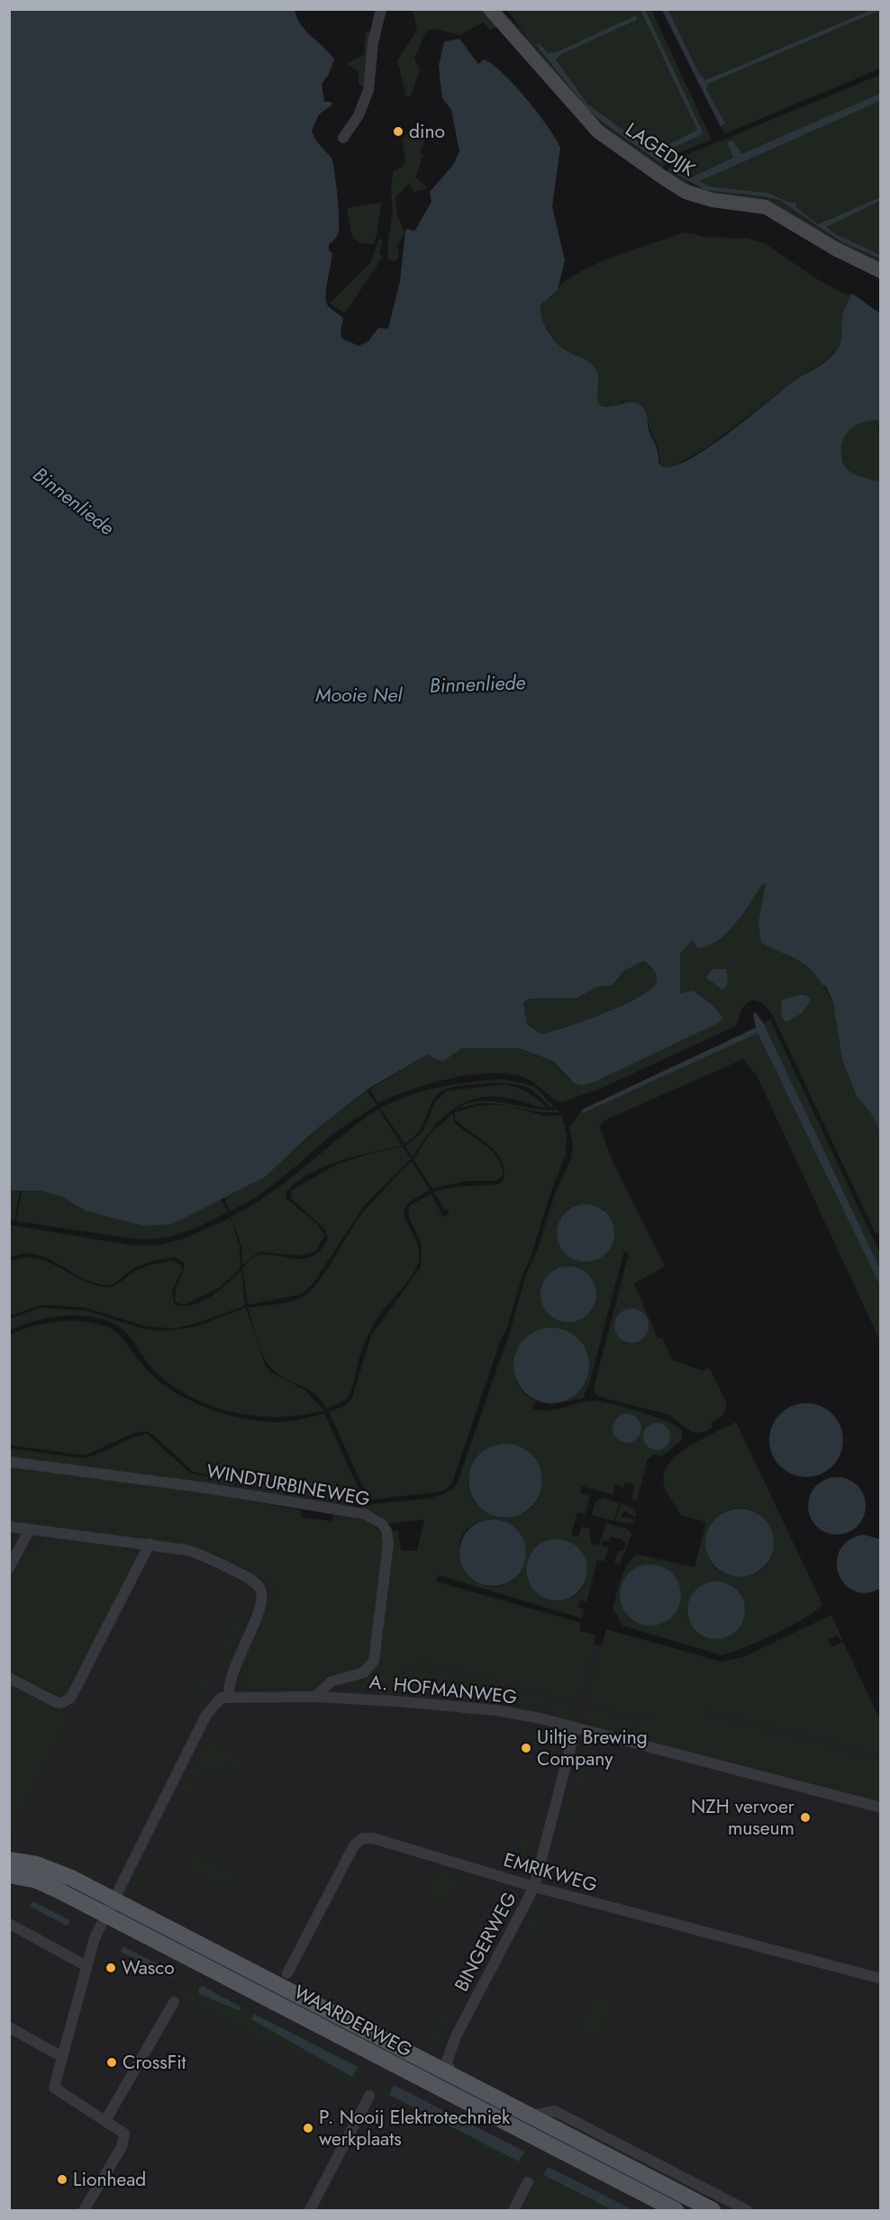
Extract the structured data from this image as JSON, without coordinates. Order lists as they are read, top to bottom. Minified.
{"streets":{"main road":["WAARDERWEG"],"street":["LAGEDIJK","WINDTURBINEWEG","A. HOFMANWEG","EMRIKWEG","BINGERWEG"]},"crossings":[["WINDTURBINEWEG","A. HOFMANWEG"],["A. HOFMANWEG","BINGERWEG"],["EMRIKWEG","BINGERWEG"],["BINGERWEG","WAARDERWEG"]],"water":["Binnenliede","Mooie Nel"],"places":["dino","Uiltje Brewing Company","NZH vervoer museum","Wasco","CrossFit","P. Nooij Elektrotechniek werkplaats","Lionhead"]}
